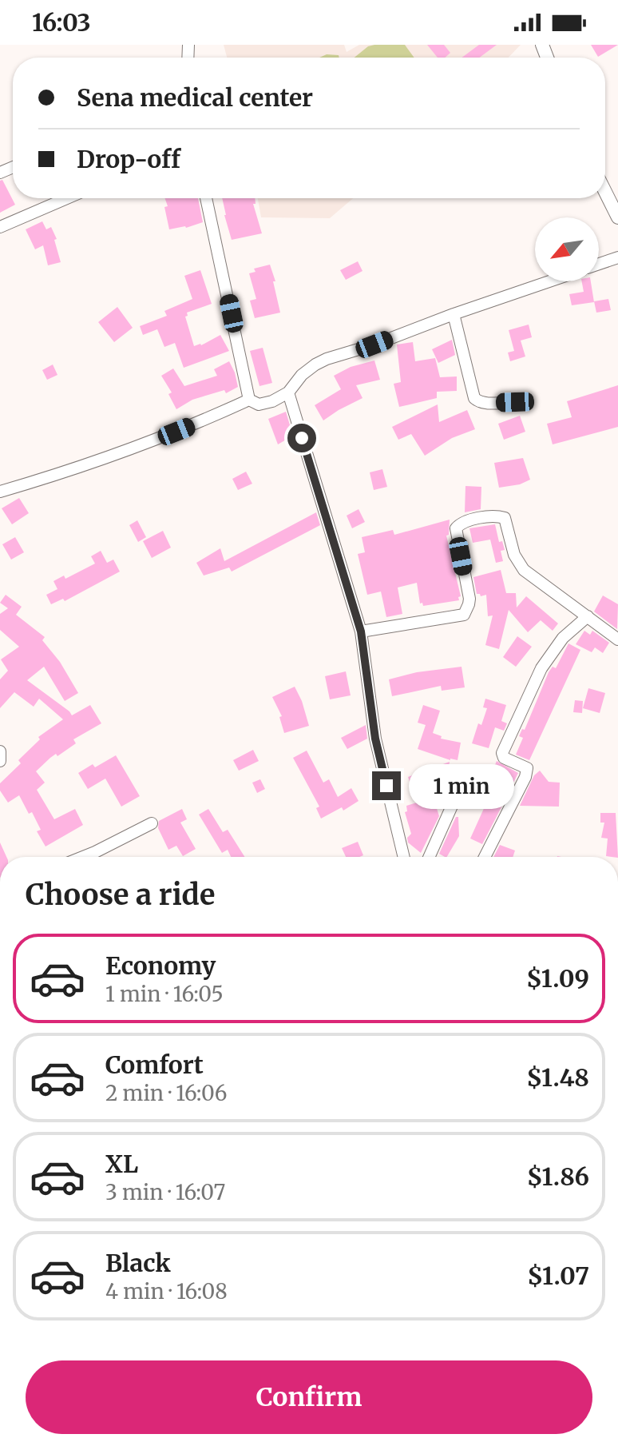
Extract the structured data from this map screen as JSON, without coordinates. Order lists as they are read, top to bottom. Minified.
{"north":"bottom left","page":{"status":"16:03","banner":["Sena medical center","Drop-off"],"bubble":"1 min","heading":"Choose a ride","list":[{"name":"Economy","note":"1 min · 16:05","value":"$1.09"},{"name":"Comfort","note":"2 min · 16:06","value":"$1.48"},{"name":"XL","note":"3 min · 16:07","value":"$1.86"},{"name":"Black","note":"4 min · 16:08","value":"$1.07"}],"buttons":"Confirm"}}
